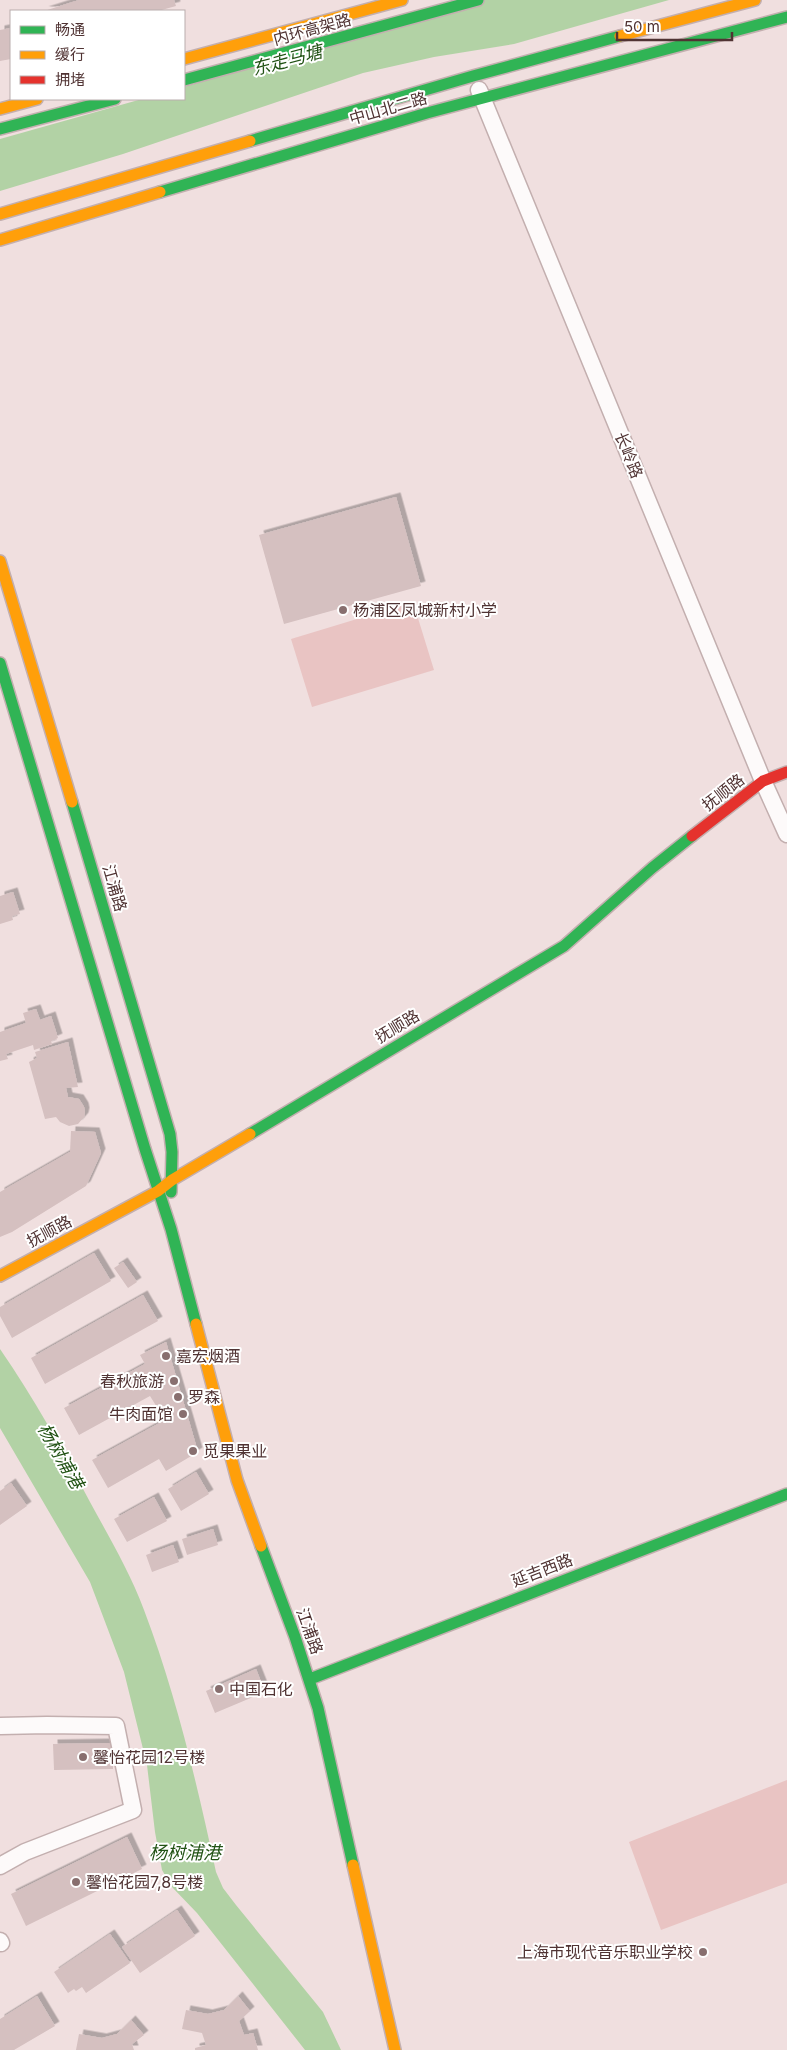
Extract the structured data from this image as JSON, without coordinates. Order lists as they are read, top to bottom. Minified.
{"streets":{"main road":["内环高架路","中山北二路","抚顺路","江浦路","延吉西路"],"street":["长岭路"]},"crossings":[["中山北二路","长岭路"],["长岭路","抚顺路"],["抚顺路","江浦路"],["江浦路","延吉西路"]],"water":["东走马塘","杨树浦港"],"places":["杨浦区凤城新村小学","嘉宏烟酒","春秋旅游","罗森","牛肉面馆","觅果果业","中国石化","馨怡花园12号楼","馨怡花园7,8号楼","上海市现代音乐职业学校"],"legend":["畅通","缓行","拥堵"],"scale_bar":"50 m"}
